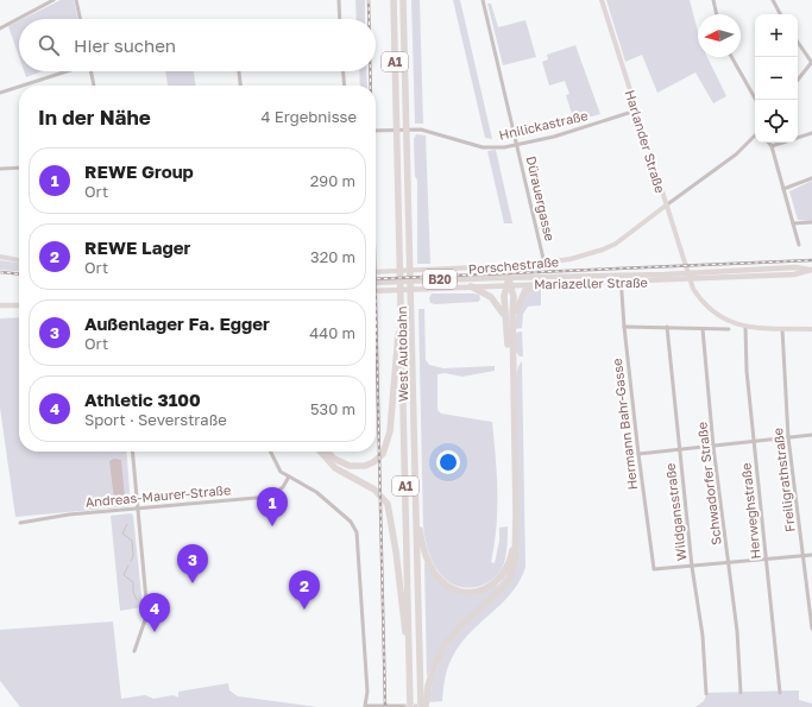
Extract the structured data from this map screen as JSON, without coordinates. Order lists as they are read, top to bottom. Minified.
{"streets":{"highway":["A1","West Autobahn"],"main road":["Harlander Straße","Porschestraße","B20","Mariazeller Straße"],"street":["Hnilickastraße","Dürauergasse","Hermann Bahr-Gasse","Freiligrathstraße","Schwadorfer Straße","Andreas-Maurer-Straße","Herweghstraße","Wildgansstraße"]},"crossings":[["Hnilickastraße","Harlander Straße"],["Hnilickastraße","Dürauergasse"],["Harlander Straße","Porschestraße"],["Harlander Straße","Freiligrathstraße"],["Harlander Straße","Herweghstraße"],["Dürauergasse","Porschestraße"],["Mariazeller Straße","Hermann Bahr-Gasse"],["Hermann Bahr-Gasse","Wildgansstraße"]],"north":"left","page":{"map_buttons":["+","−"],"search":"Hier suchen","heading":["In der Nähe","4 Ergebnisse"],"list":[{"mark":"1","name":"REWE Group","note":"Ort","value":"290 m"},{"mark":"2","name":"REWE Lager","note":"Ort","value":"320 m"},{"mark":"3","name":"Außenlager Fa. Egger","note":"Ort","value":"440 m"},{"mark":"4","name":"Athletic 3100","note":"Sport · Severstraße","value":"530 m"}],"pins":["1","3","2","4"]}}
